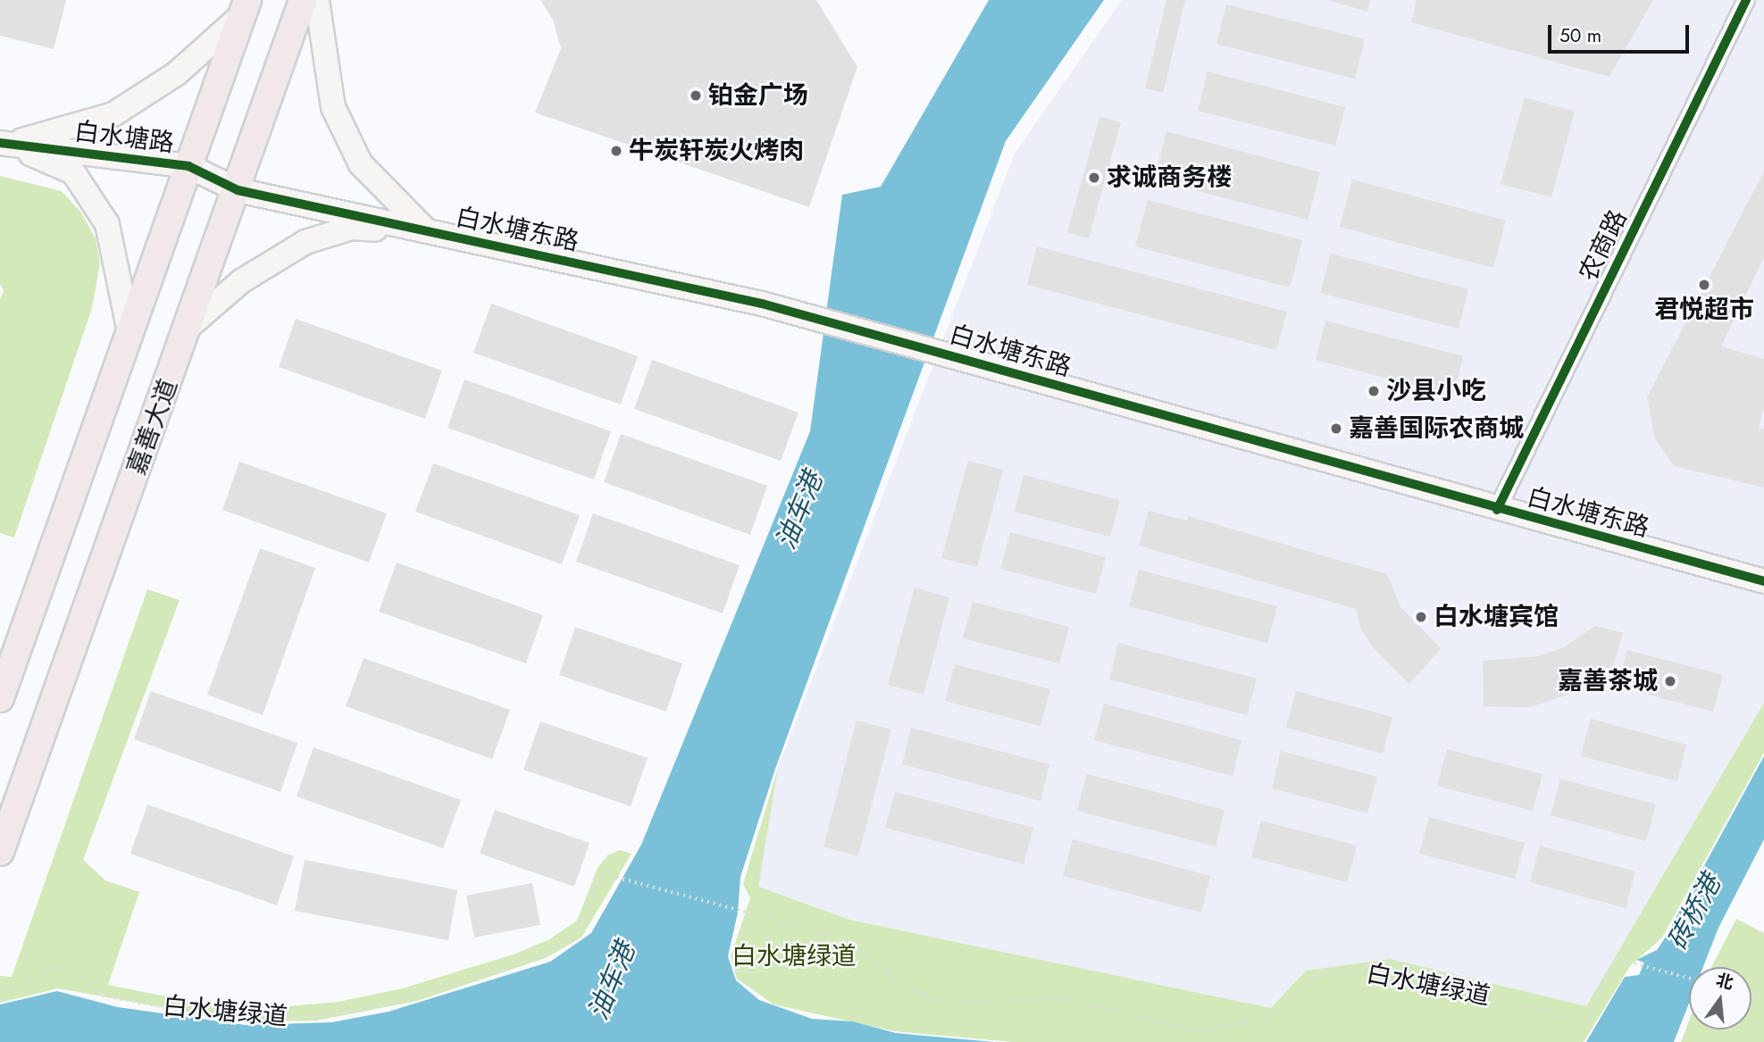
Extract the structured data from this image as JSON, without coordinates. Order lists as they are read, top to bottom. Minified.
{"streets":{"main road":["嘉善大道"],"street":["白水塘路","白水塘东路","农商路"],"path":["白水塘绿道"]},"crossings":[["白水塘路","白水塘东路"],["白水塘路","嘉善大道"],["白水塘东路","农商路"],["白水塘东路","嘉善大道"]],"water":["油车港","砖桥港"],"parks":["白水塘绿道"],"places":["铂金广场","牛炭轩炭火烤肉","求诚商务楼","君悦超市","沙县小吃","嘉善国际农商城","白水塘宾馆","嘉善茶城"],"scale_bar":"50 m","north":"top"}
